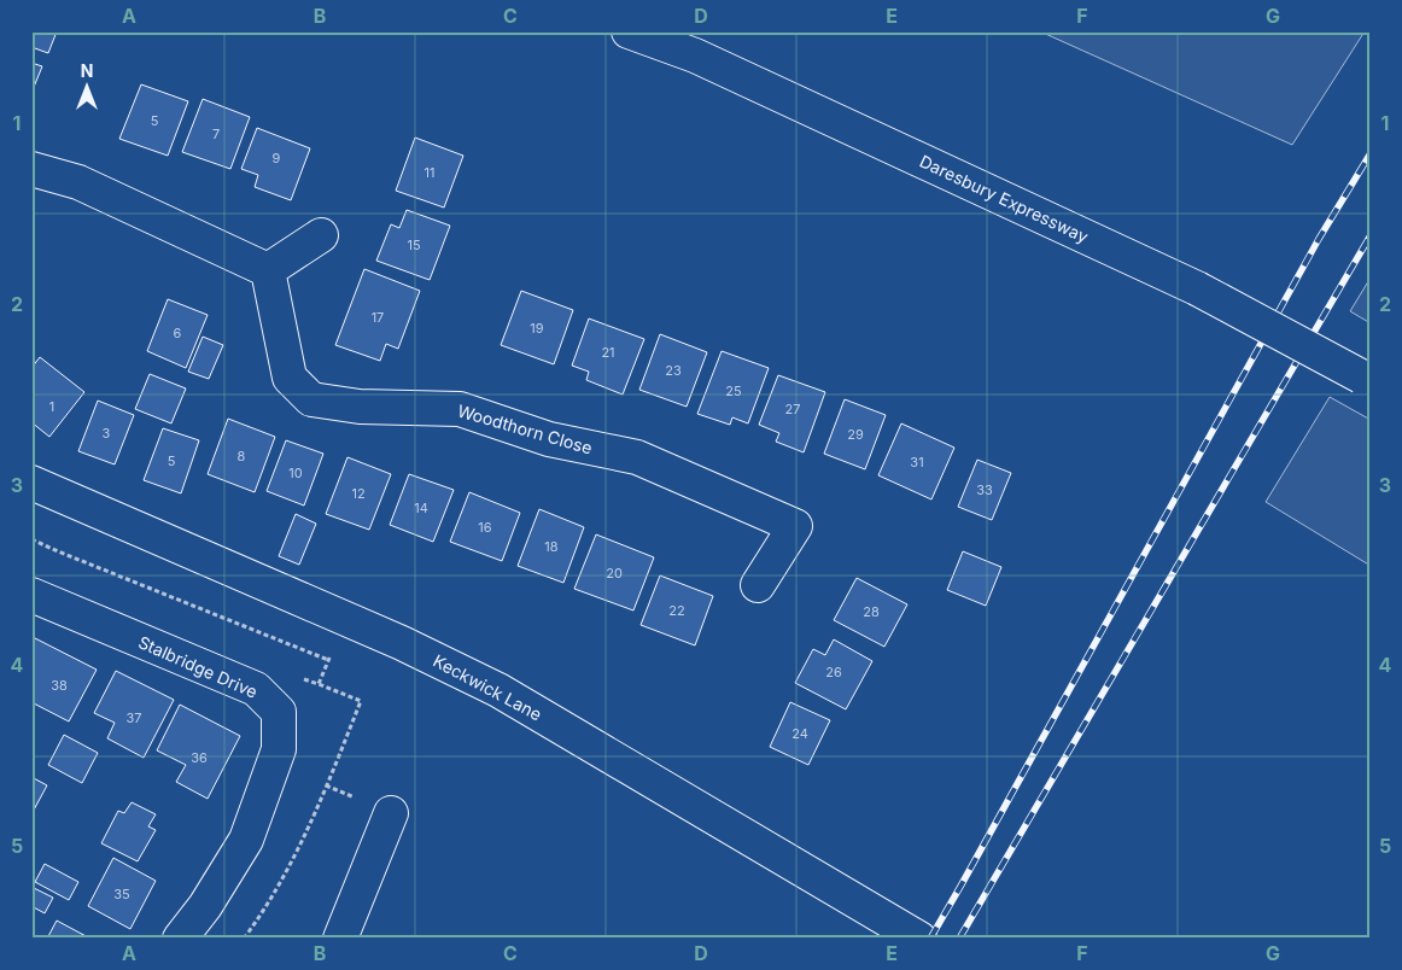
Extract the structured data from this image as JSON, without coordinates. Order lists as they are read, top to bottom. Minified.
{"streets":{"street":["Daresbury Expressway","Woodthorn Close","Stalbridge Drive","Keckwick Lane"]},"house_numbers":["5","7","9","11","15","17","19","6","21","23","25","1","27","3","29","8","5","31","10","33","12","14","16","18","20","22","28","26","38","37","24","36","35"],"north":"top","grid":{"columns":["A","B","C","D","E","F","G"],"rows":["1","2","3","4","5"]}}
